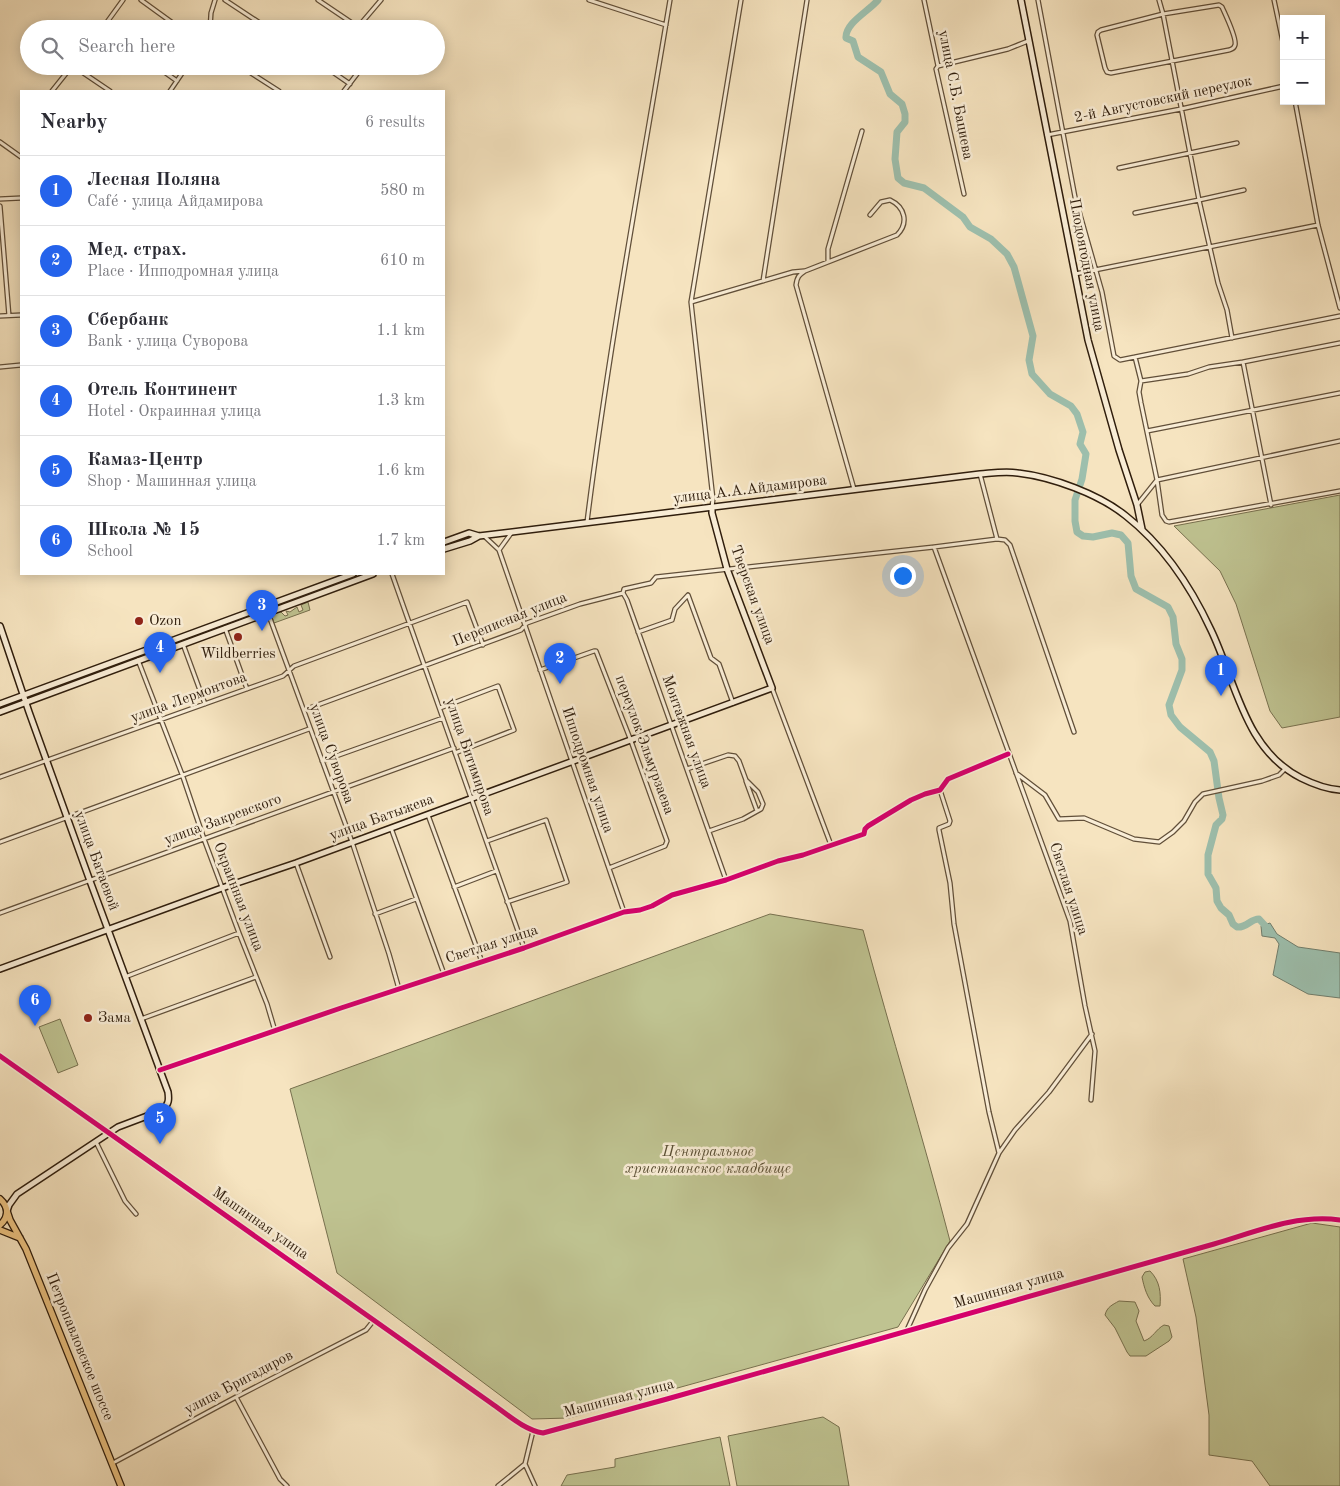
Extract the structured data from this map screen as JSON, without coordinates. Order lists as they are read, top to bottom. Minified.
{"streets":{"main road":["Плодоягодная улица","улица А.А.Айдамирова","Тверская улица","улица Батыжева","улица Батаевой","Петропавловское шоссе"],"street":["улица С.Б. Бациева","2-й Августовский переулок","Переписная улица","улица Лермонтова","Монтажная улица","переулок Эльмурзаева","улица Суворова","улица Битимирова","Ипподромная улица","улица Закревского","Светлая улица","Окраинная улица","Машинная улица","улица Бригадиров"]},"crossings":[["2-й Августовский переулок","Плодоягодная улица"],["Плодоягодная улица","улица А.А.Айдамирова"],["улица А.А.Айдамирова","Тверская улица"],["Тверская улица","Переписная улица"],["Тверская улица","улица Батыжева"],["Тверская улица","Светлая улица"],["Переписная улица","улица Лермонтова"],["Переписная улица","Монтажная улица"],["Переписная улица","улица Суворова"],["Переписная улица","улица Битимирова"],["Переписная улица","Ипподромная улица"],["Переписная улица","Светлая улица"],["улица Лермонтова","улица Суворова"],["улица Лермонтова","улица Битимирова"],["улица Лермонтова","улица Батаевой"],["улица Лермонтова","Окраинная улица"],["Монтажная улица","улица Батыжева"],["Монтажная улица","Светлая улица"],["переулок Эльмурзаева","Ипподромная улица"],["переулок Эльмурзаева","улица Батыжева"],["улица Суворова","улица Батыжева"],["улица Суворова","улица Закревского"],["улица Суворова","Светлая улица"],["улица Битимирова","улица Батыжева"],["улица Битимирова","улица Закревского"],["улица Битимирова","Светлая улица"],["Ипподромная улица","улица Батыжева"],["Ипподромная улица","Светлая улица"],["улица Батыжева","улица Батаевой"],["улица Батыжева","Окраинная улица"],["улица Закревского","улица Батаевой"],["улица Закревского","Окраинная улица"],["улица Батаевой","Светлая улица"],["улица Батаевой","Машинная улица"],["Светлая улица","Окраинная улица"],["Машинная улица","улица Бригадиров"],["Петропавловское шоссе","улица Бригадиров"]],"parks":["Центральное христианское кладбище"],"places":["Ozon","Wildberries","Зама"],"page":{"map_buttons":["+","−"],"search":"Search here","heading":["Nearby","6 results"],"list":[{"mark":"1","name":"Лесная Поляна","note":"Café · улица Айдамирова","value":"580 m"},{"mark":"2","name":"Мед. страх.","note":"Place · Ипподромная улица","value":"610 m"},{"mark":"3","name":"Сбербанк","note":"Bank · улица Суворова","value":"1.1 km"},{"mark":"4","name":"Отель Континент","note":"Hotel · Окраинная улица","value":"1.3 km"},{"mark":"5","name":"Камаз-Центр","note":"Shop · Машинная улица","value":"1.6 km"},{"mark":"6","name":"Школа № 15","note":"School","value":"1.7 km"}],"pins":["3","4","2","1","6","5"]}}
